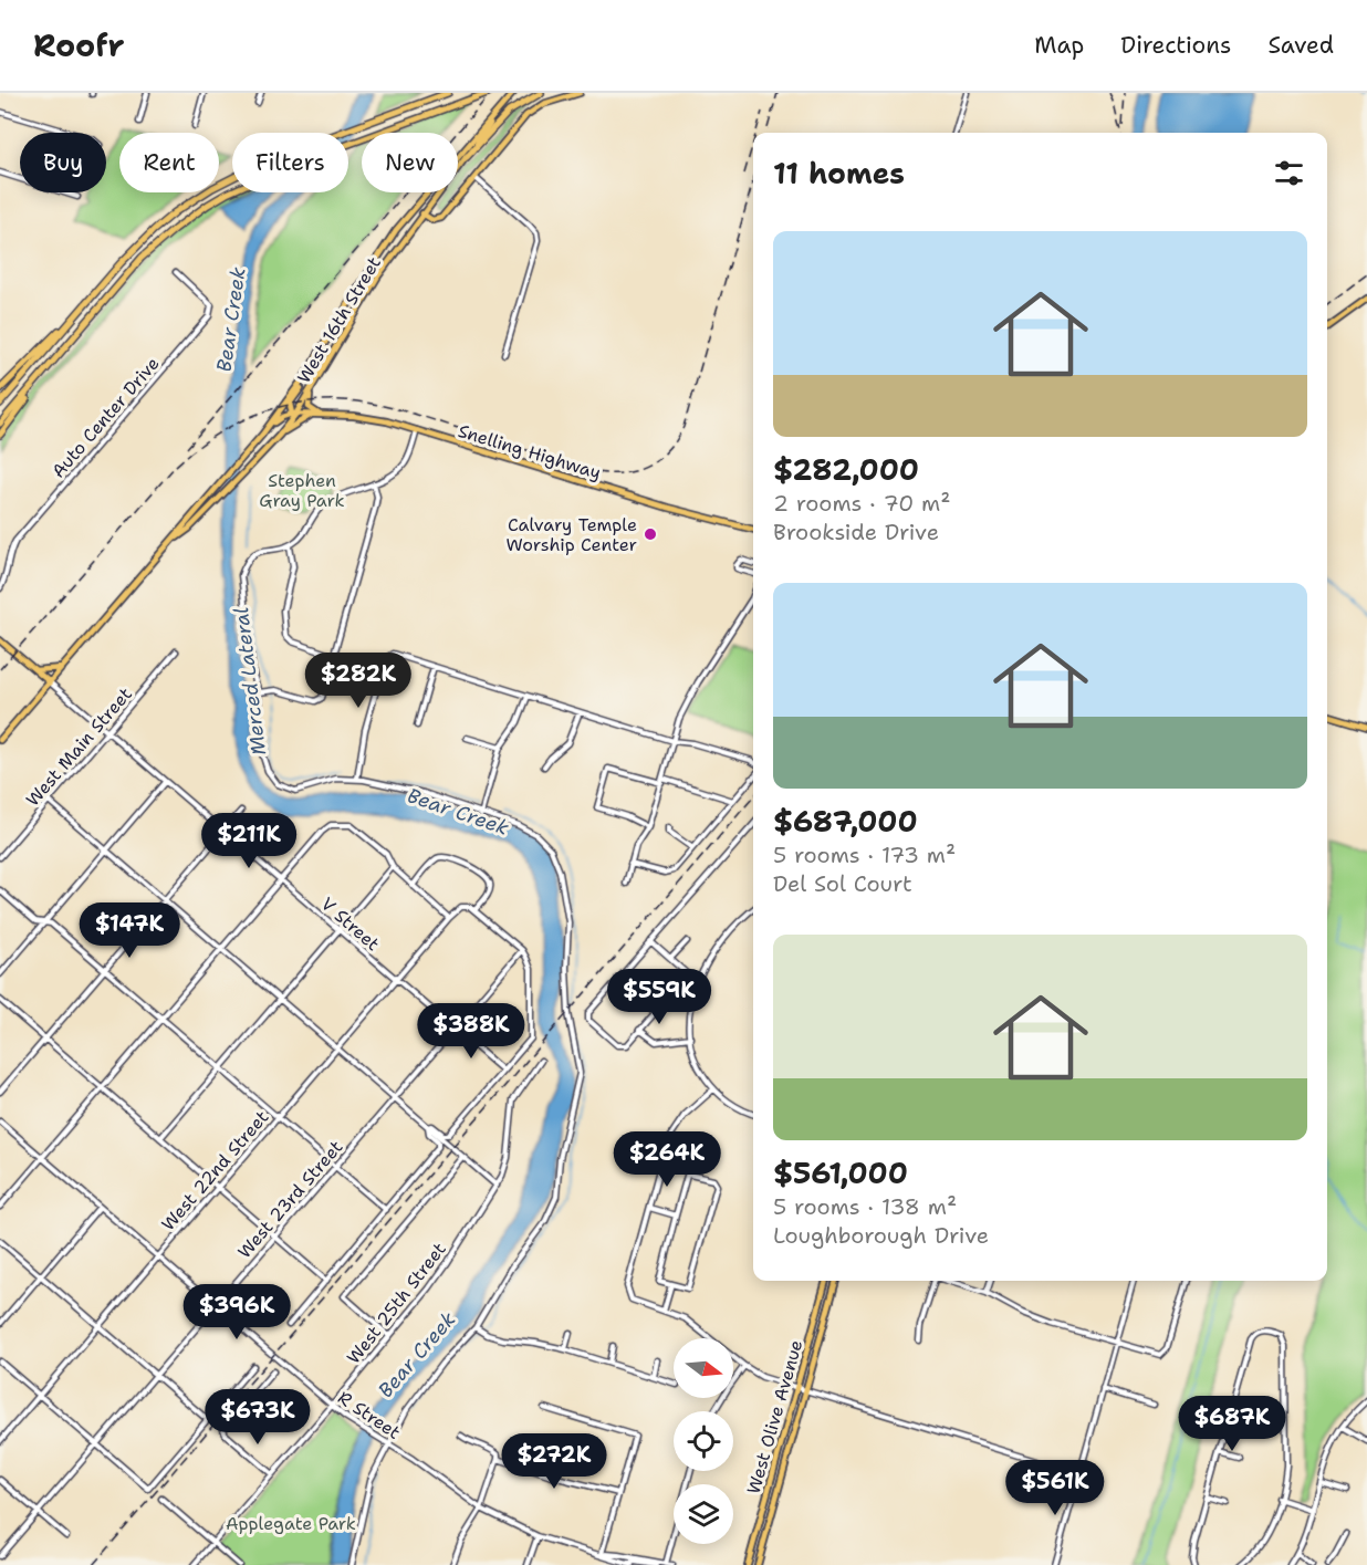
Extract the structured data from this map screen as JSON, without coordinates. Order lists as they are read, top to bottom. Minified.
{"streets":{"main road":["West 16th Street","Snelling Highway","V Street","West Olive Avenue"],"street":["Auto Center Drive","West Main Street","West 22nd Street","West 23rd Street","West 25th Street","R Street"]},"crossings":[["West 16th Street","Snelling Highway"],["West 16th Street","V Street"],["West Main Street","V Street"],["V Street","West 22nd Street"],["V Street","West 23rd Street"],["West 22nd Street","R Street"],["West 23rd Street","R Street"],["West 25th Street","R Street"]],"water":["Bear Creek","Merced Lateral"],"parks":["Stephen Gray Park","Applegate Park"],"places":["Calvary Temple Worship Center"],"north":"right","page":{"header":"Roofr","nav":["Map","Directions","Saved"],"chip":["Buy","Rent","Filters","New"],"heading":"11 homes","list":[{"name":"$282,000","note":"2 rooms · 70 m² · Brookside Drive"},{"name":"$687,000","note":"5 rooms · 173 m² · Del Sol Court"},{"name":"$561,000","note":"5 rooms · 138 m² · Loughborough Drive"}],"price":["$282K","$211K","$147K","$559K","$388K","$264K","$396K","$673K","$687K","$272K","$561K"]}}
